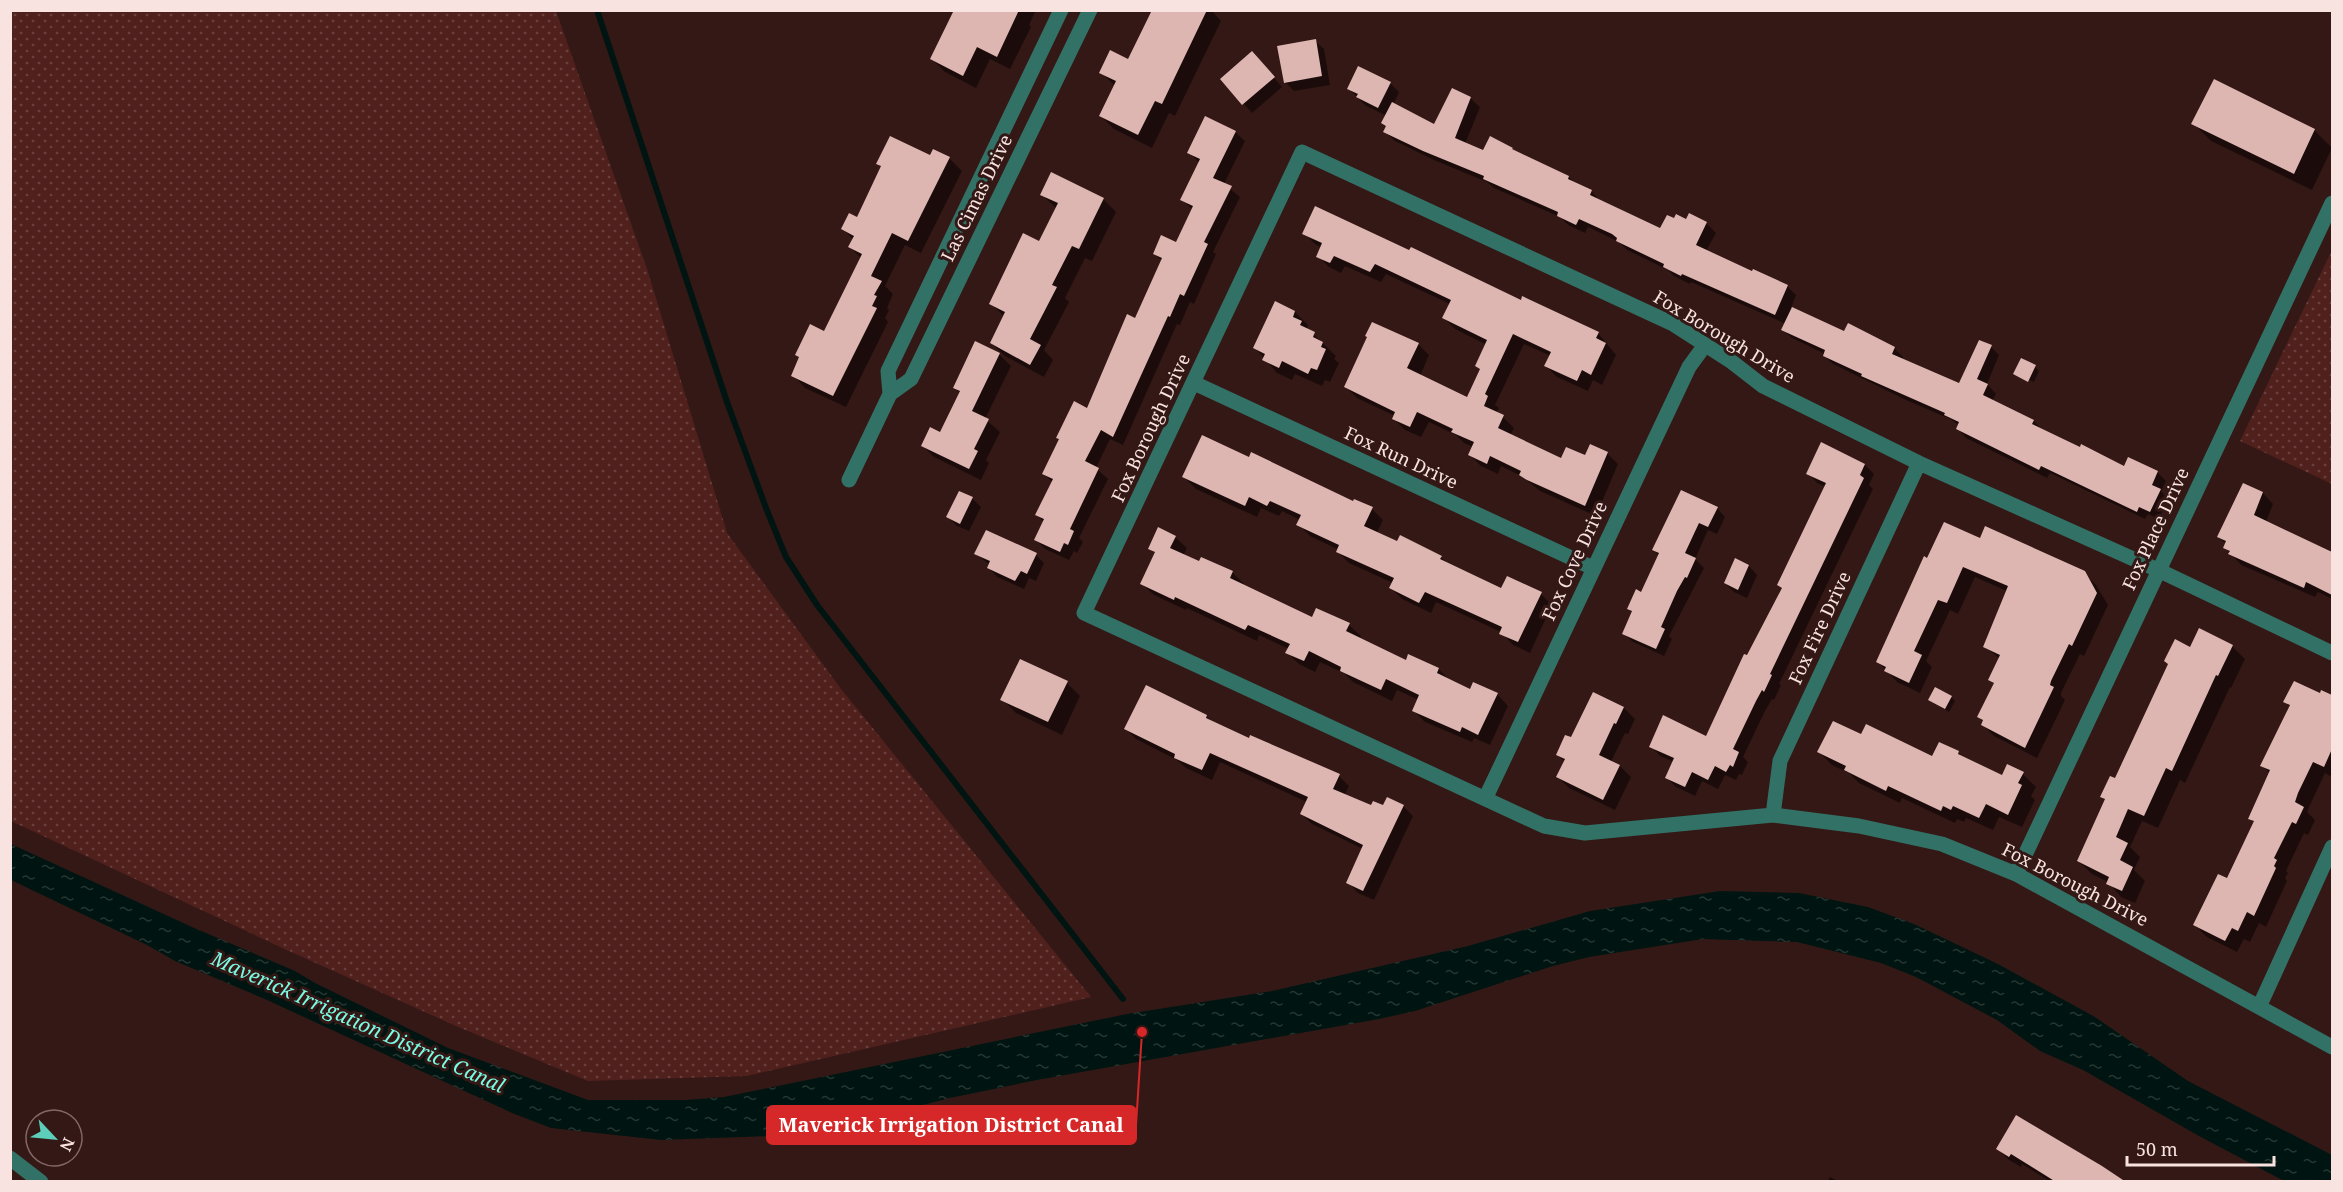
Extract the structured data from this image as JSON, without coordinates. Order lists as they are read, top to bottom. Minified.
{"streets":{"street":["Las Cimas Drive","Fox Borough Drive","Fox Run Drive","Fox Place Drive","Fox Cove Drive","Fox Fire Drive"]},"crossings":[["Fox Borough Drive","Fox Run Drive"],["Fox Borough Drive","Fox Place Drive"],["Fox Borough Drive","Fox Cove Drive"],["Fox Borough Drive","Fox Fire Drive"],["Fox Run Drive","Fox Cove Drive"]],"water":["Maverick Irrigation District Canal"],"places":["Maverick Irrigation District Canal"],"scale_bar":"50 m","north":"bottom right"}
